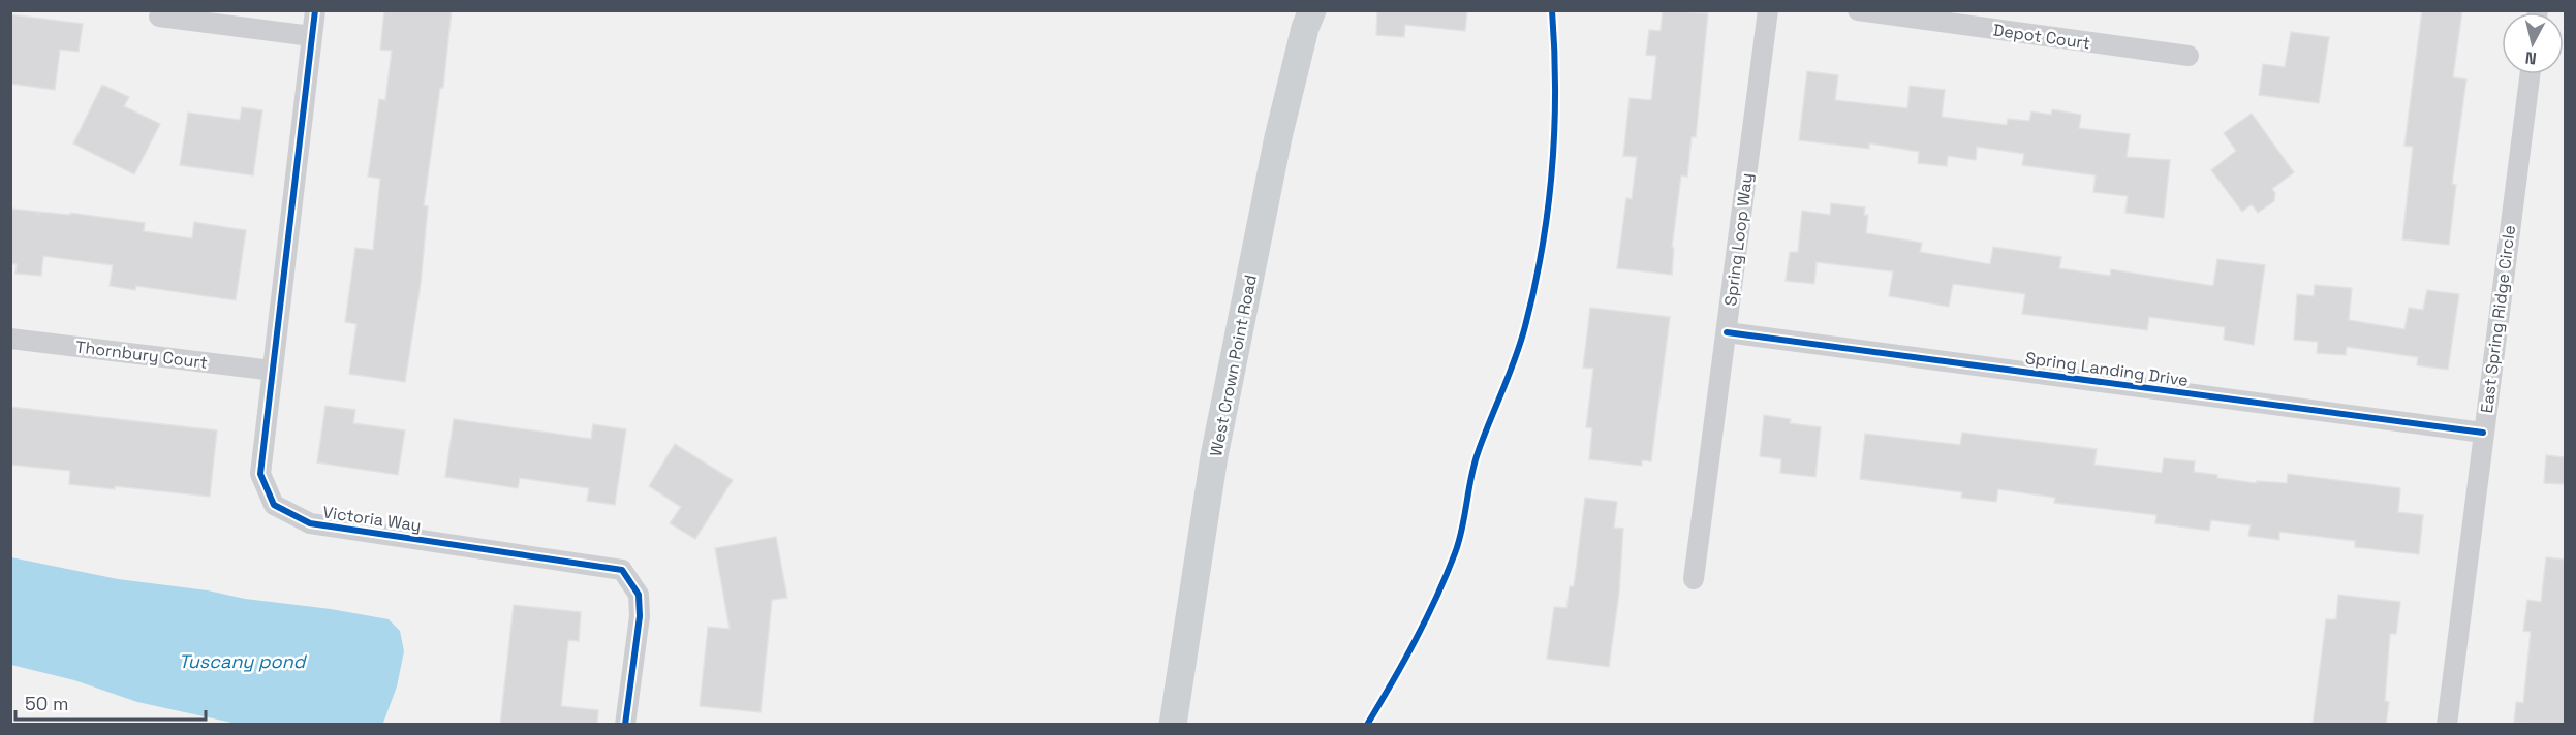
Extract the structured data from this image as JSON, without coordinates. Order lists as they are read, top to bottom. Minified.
{"streets":{"street":["Depot Court","Spring Loop Way","East Spring Ridge Circle","Thornbury Court","West Crown Point Road","Spring Landing Drive","Victoria Way"]},"crossings":[["Spring Loop Way","Spring Landing Drive"],["East Spring Ridge Circle","Spring Landing Drive"],["Thornbury Court","Victoria Way"]],"water":["Tuscany pond"],"scale_bar":"50 m","north":"bottom"}
